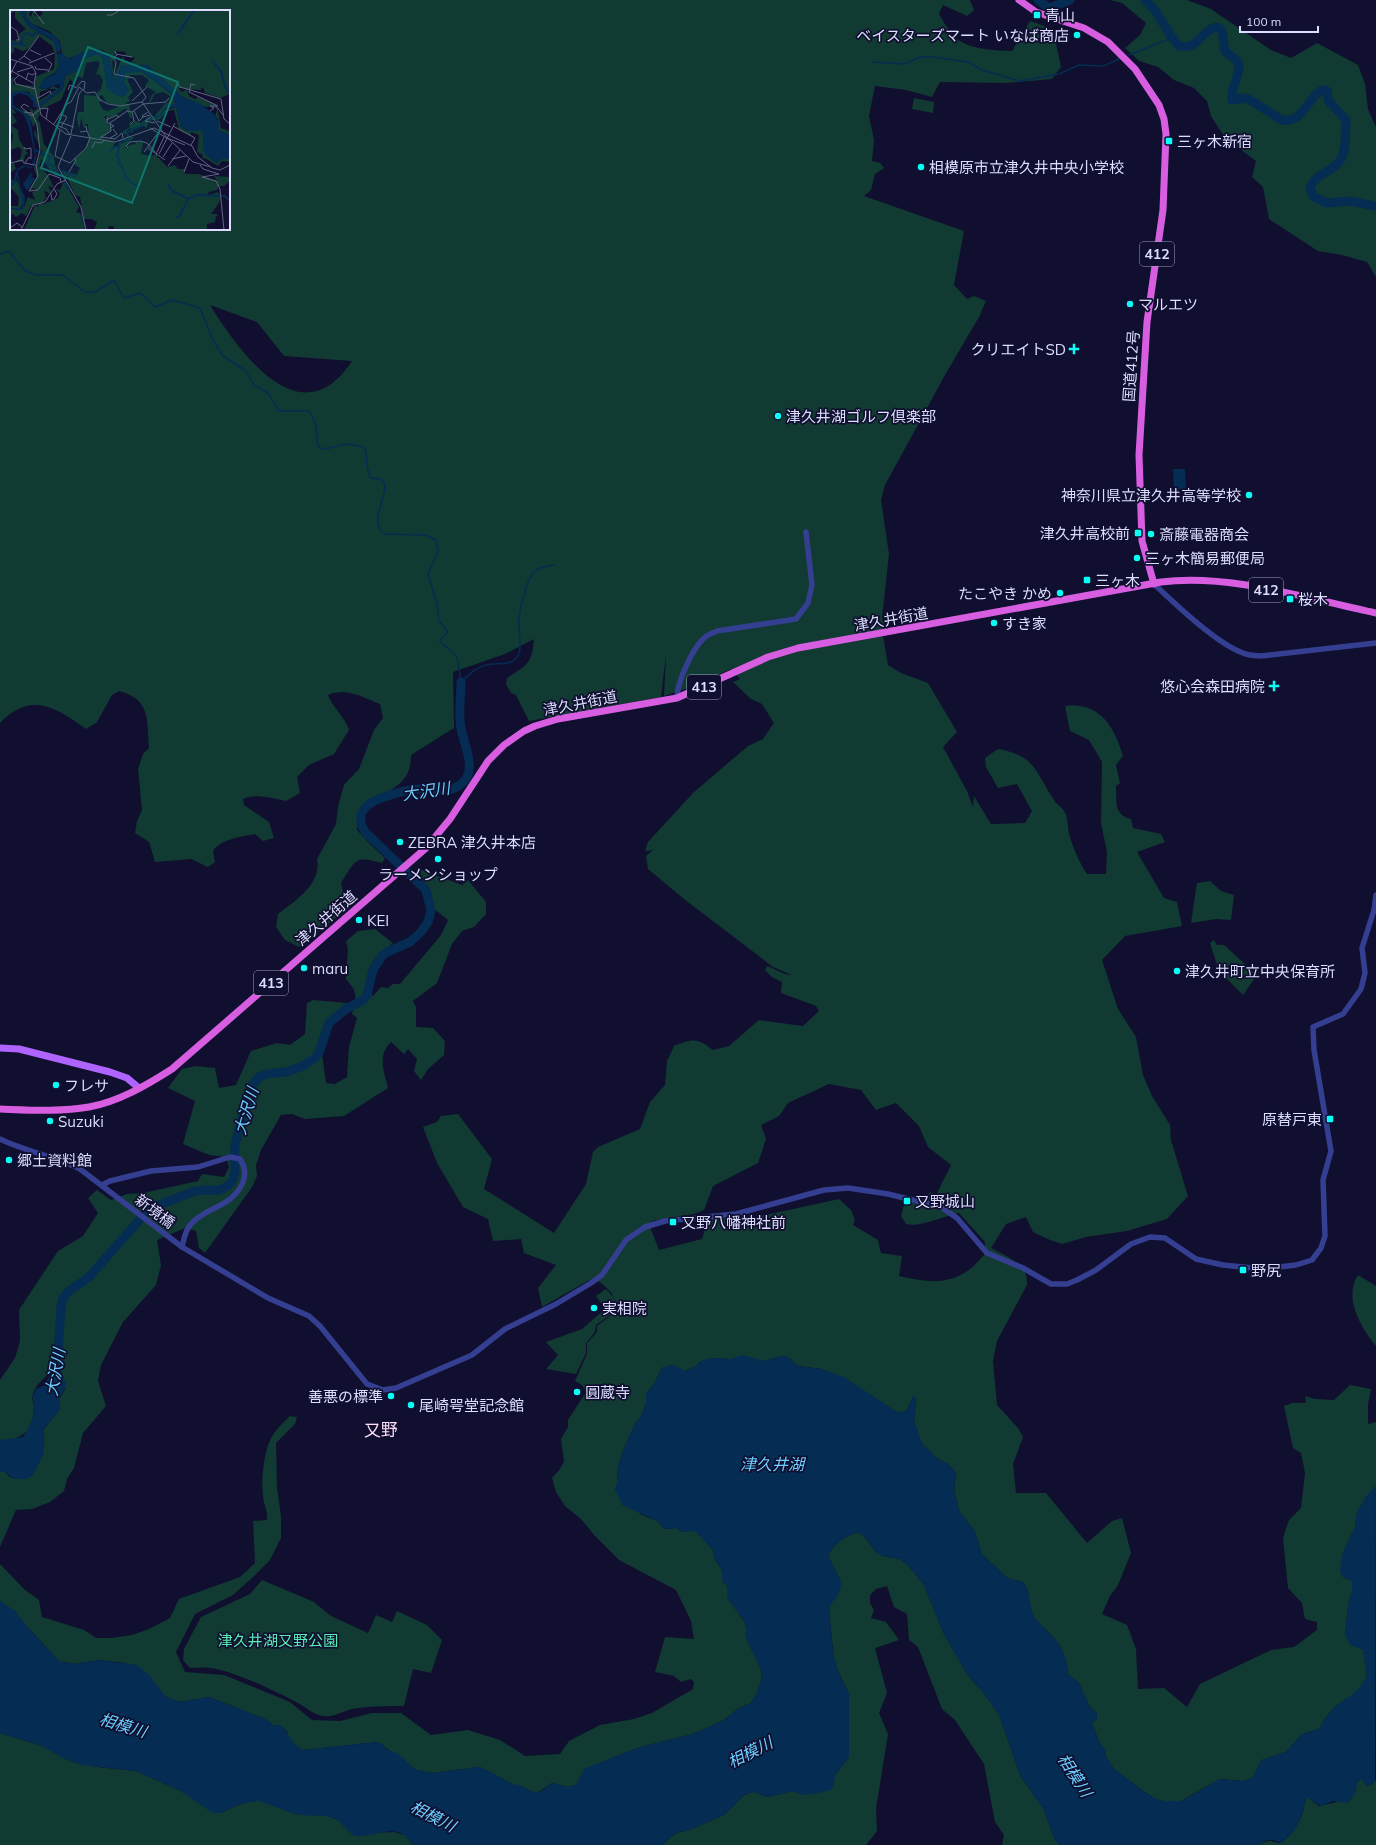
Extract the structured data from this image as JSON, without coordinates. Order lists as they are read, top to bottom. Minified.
{"streets":{"highway":["412","国道412号","津久井街道","413"],"street":["新境橋"]},"crossings":[["412","国道412号"],["412","津久井街道"],["国道412号","津久井街道"]],"districts":["又野"],"water":["大沢川","津久井湖","相模川"],"parks":["津久井湖又野公園"],"places":{"transit":["青山","三ヶ木新宿","津久井高校前","三ヶ木","桜木","原替戸東","又野城山","又野八幡神社前","野尻"],"other":["ベイスターズマート いなば商店","相模原市立津久井中央小学校","マルエツ","津久井湖ゴルフ倶楽部","神奈川県立津久井高等学校","斎藤電器商会","三ヶ木簡易郵便局","たこやき かめ","すき家","ZEBRA 津久井本店","ラーメンショップ","KEI","maru","津久井町立中央保育所","フレサ","Suzuki","郷土資料館","実相院","圓蔵寺","善悪の標準","尾崎咢堂記念館"],"health":["クリエイトSD","悠心会森田病院"]},"scale_bar":"100 m"}
